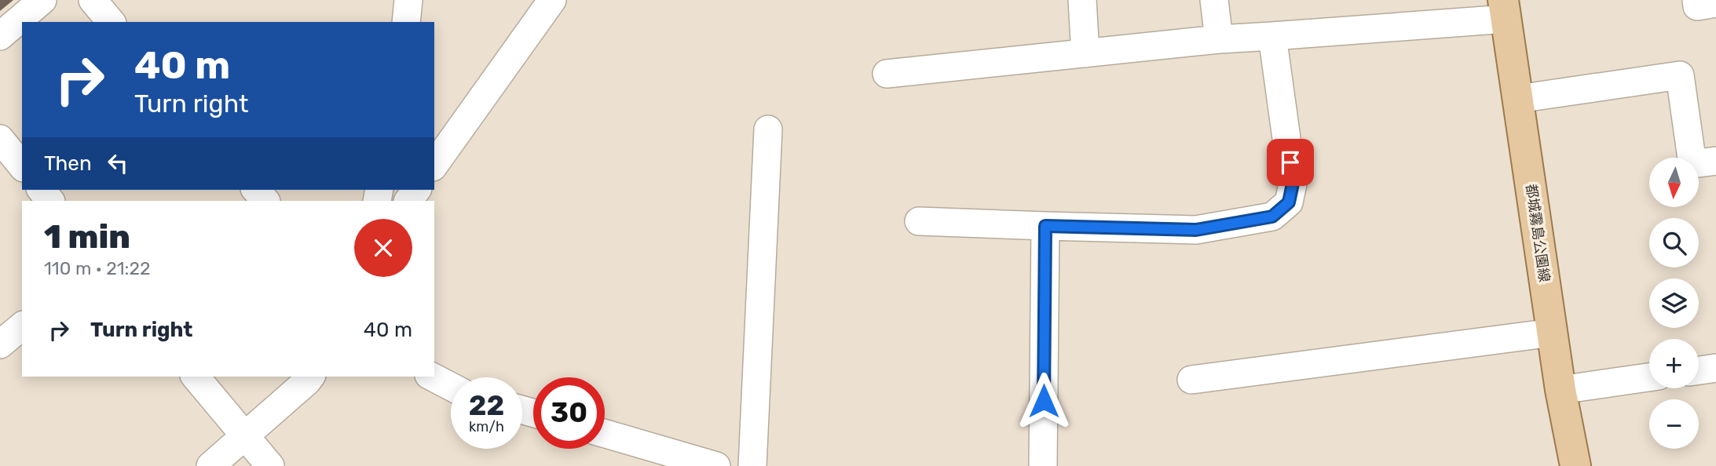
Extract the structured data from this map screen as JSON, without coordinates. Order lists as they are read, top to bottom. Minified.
{"streets":{"main road":["都城霧島公園線"]},"north":"bottom","page":{"turn":["40 m","Turn right"],"then":"Then","map_buttons":["+","−"],"heading":["1 min","110 m · 21:22"],"list":[{"name":"Turn right","value":"40 m"}],"speed":"22 km/h","limit":"30"}}
